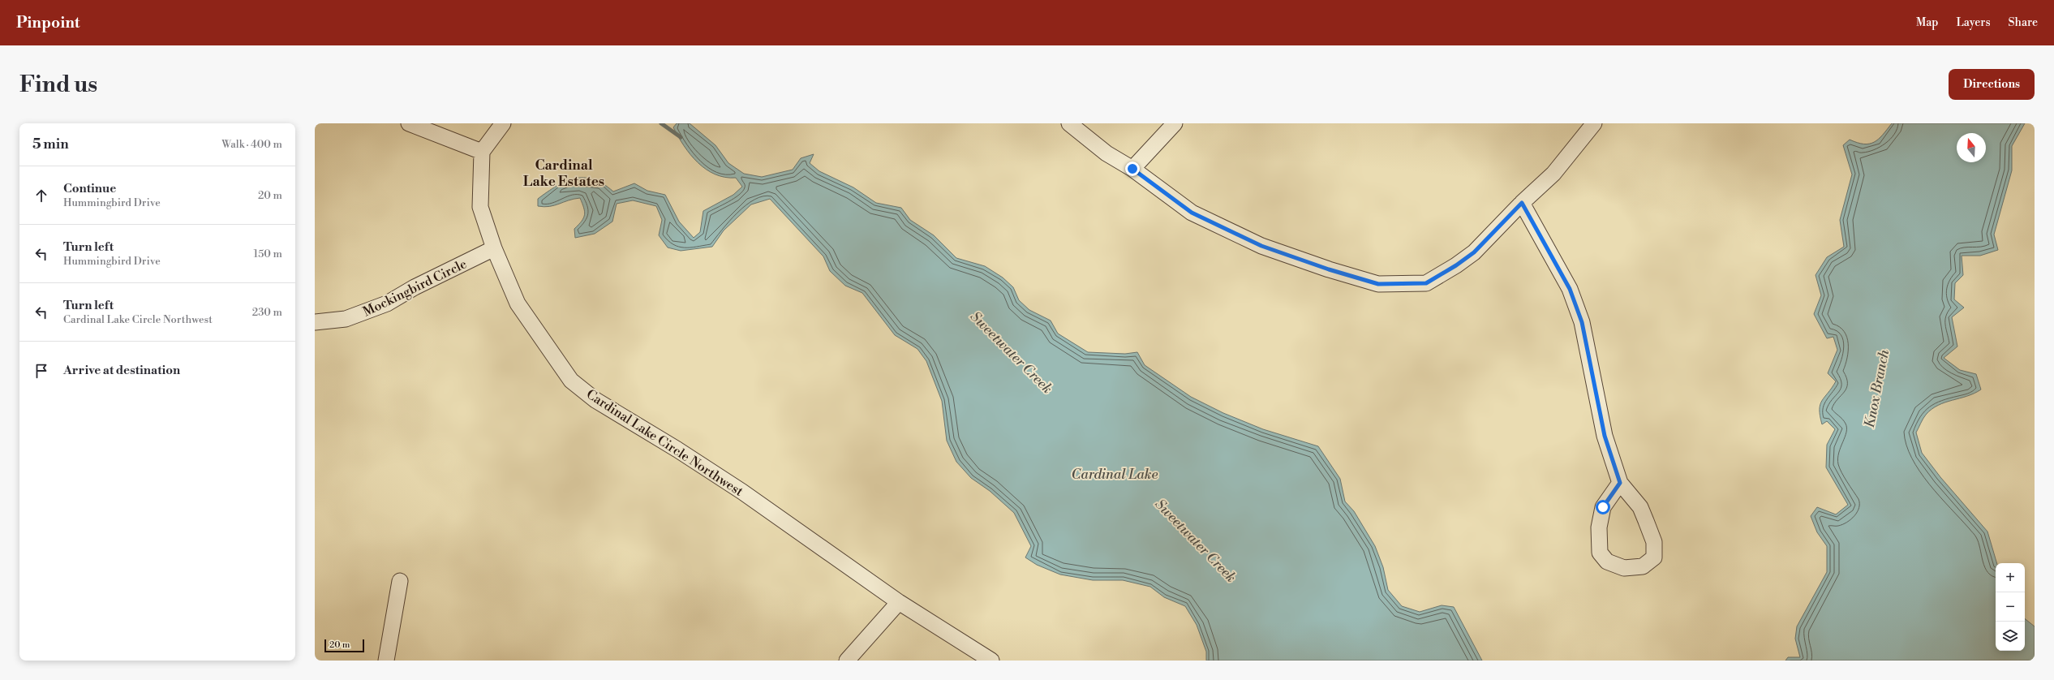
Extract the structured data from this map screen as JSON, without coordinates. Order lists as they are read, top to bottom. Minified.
{"streets":{"street":["Mockingbird Circle","Cardinal Lake Circle Northwest"]},"crossings":[["Mockingbird Circle","Cardinal Lake Circle Northwest"]],"districts":["Cardinal Lake Estates"],"water":["Sweetwater Creek","Knox Branch","Cardinal Lake"],"scale_bar":"20 m","north":"top","page":{"header":"Pinpoint","nav":["Map","Layers","Share"],"buttons":"Directions","title":"Find us","heading":["5 min","Walk · 400 m"],"list":[["Continue","Hummingbird Drive","20 m"],["Turn left","Hummingbird Drive","150 m"],["Turn left","Cardinal Lake Circle Northwest","230 m"],"Arrive at destination"],"map_buttons":["+","−"],"scale":"20 m"}}
